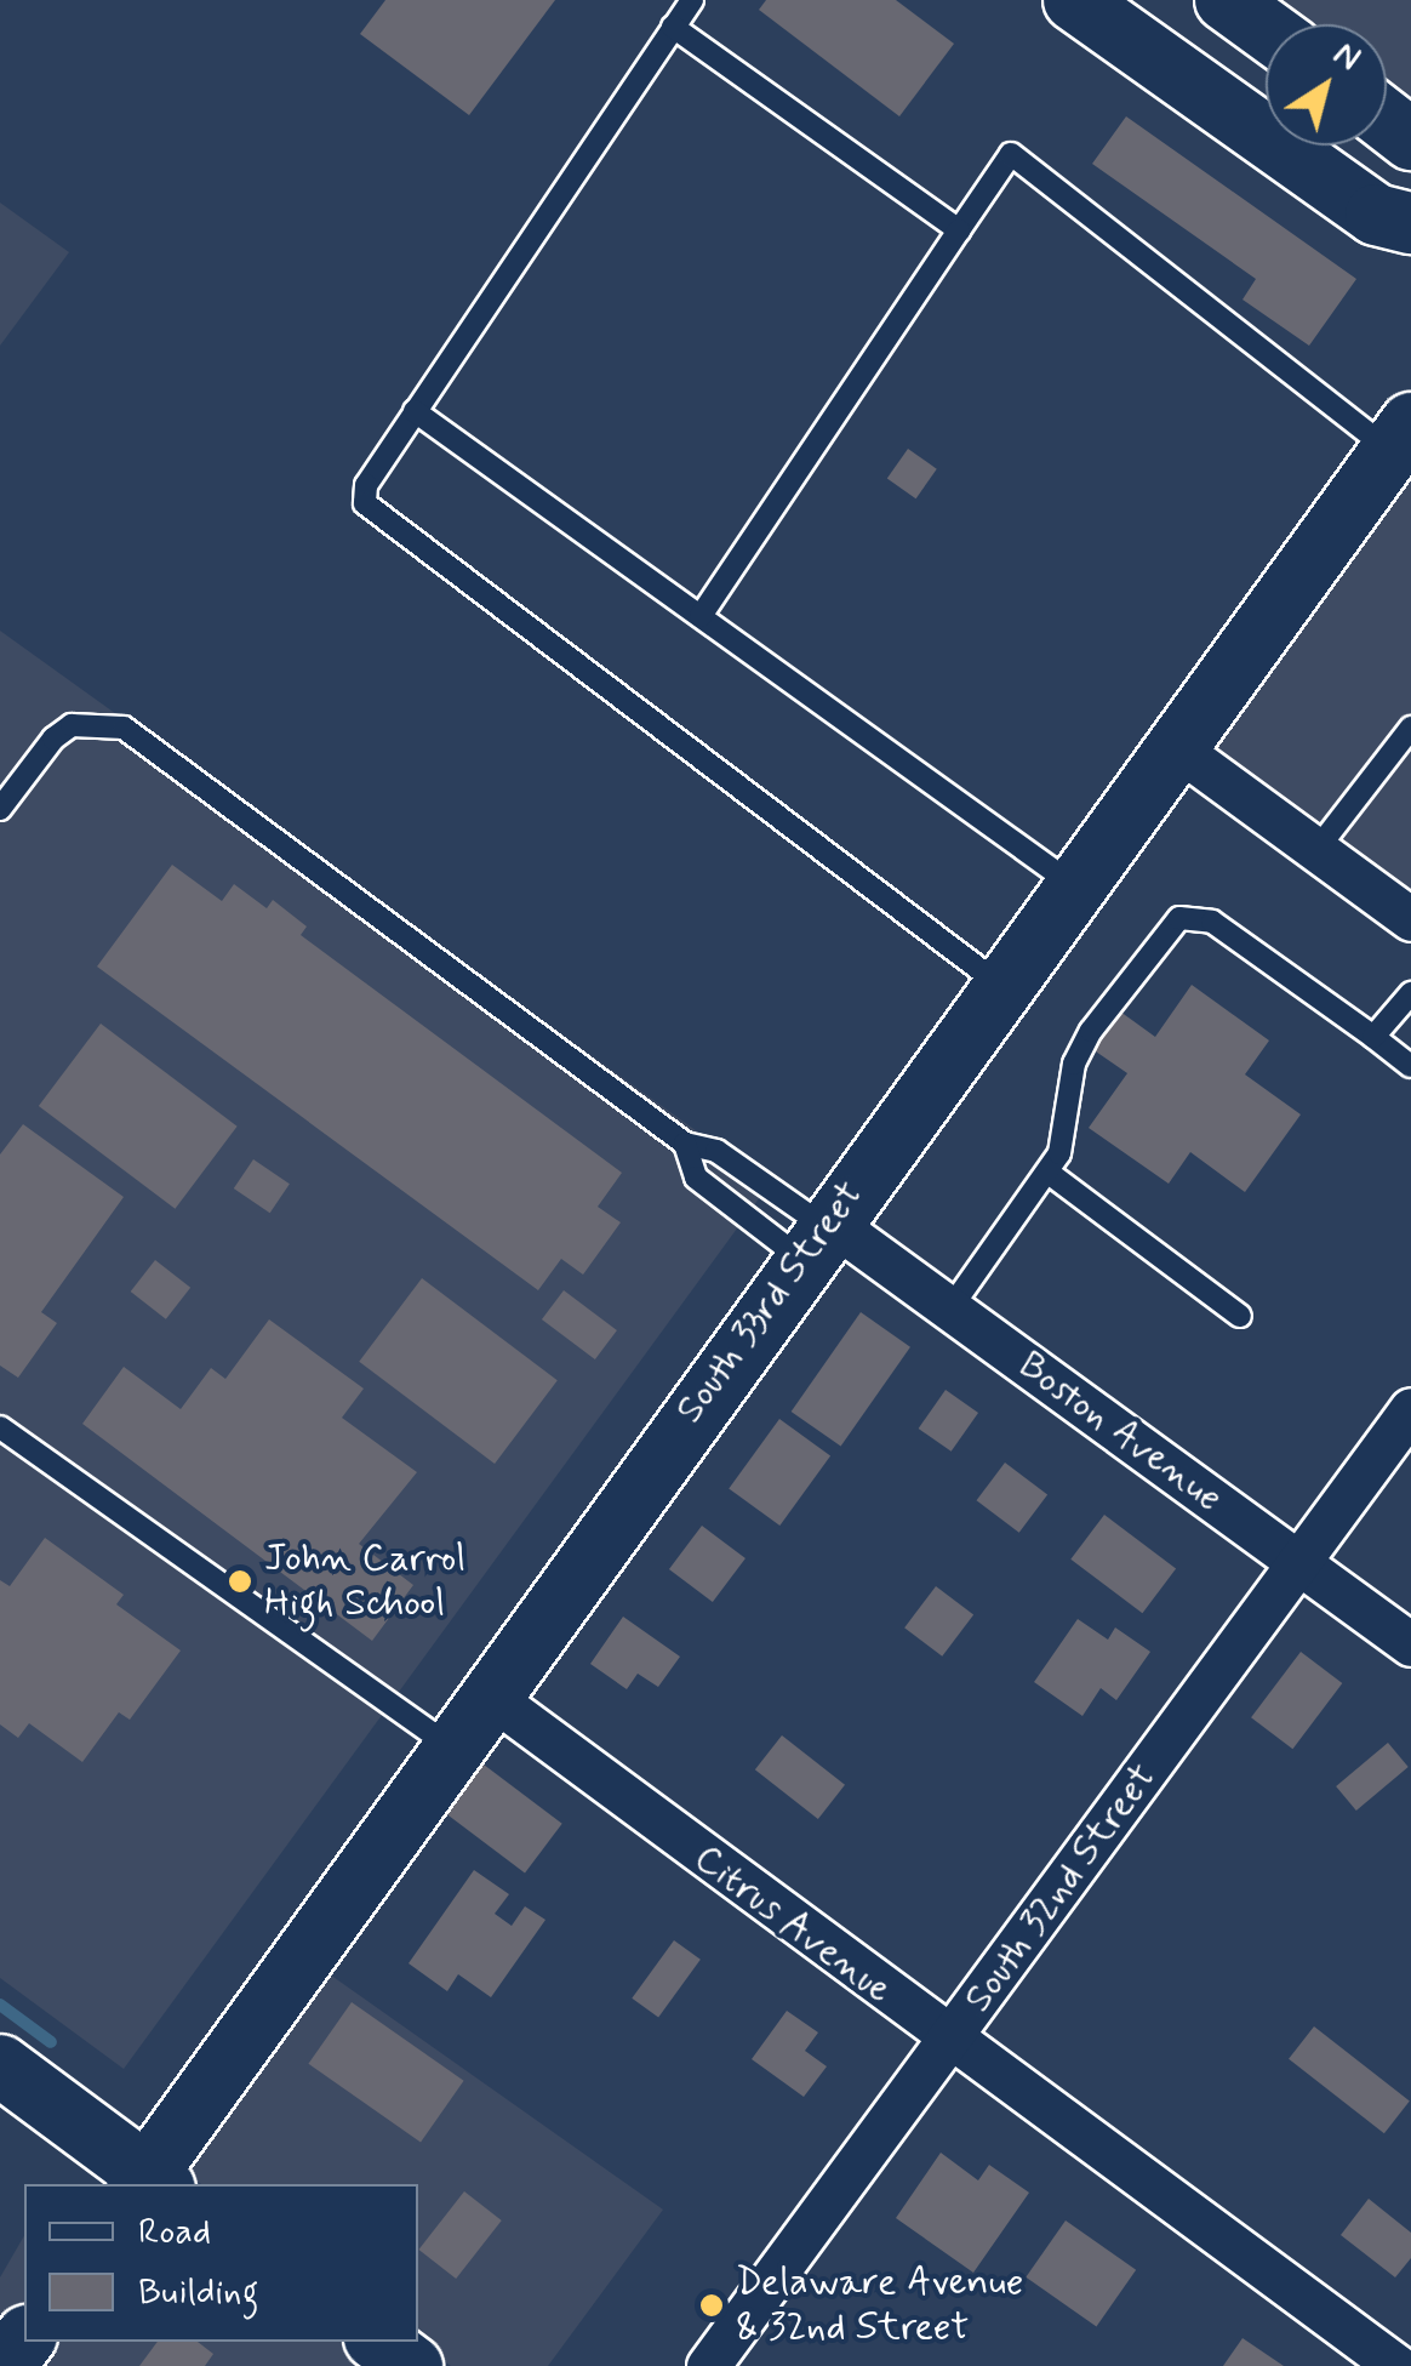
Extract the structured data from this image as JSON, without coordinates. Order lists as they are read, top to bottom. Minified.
{"streets":{"street":["South 33rd Street","Boston Avenue","South 32nd Street","Citrus Avenue"]},"crossings":[["South 33rd Street","Boston Avenue"],["South 33rd Street","Citrus Avenue"],["Boston Avenue","South 32nd Street"],["South 32nd Street","Citrus Avenue"]],"places":["John Carrol High School","Delaware Avenue & 32nd Street"],"legend":["Road","Building"],"north":"top right"}
